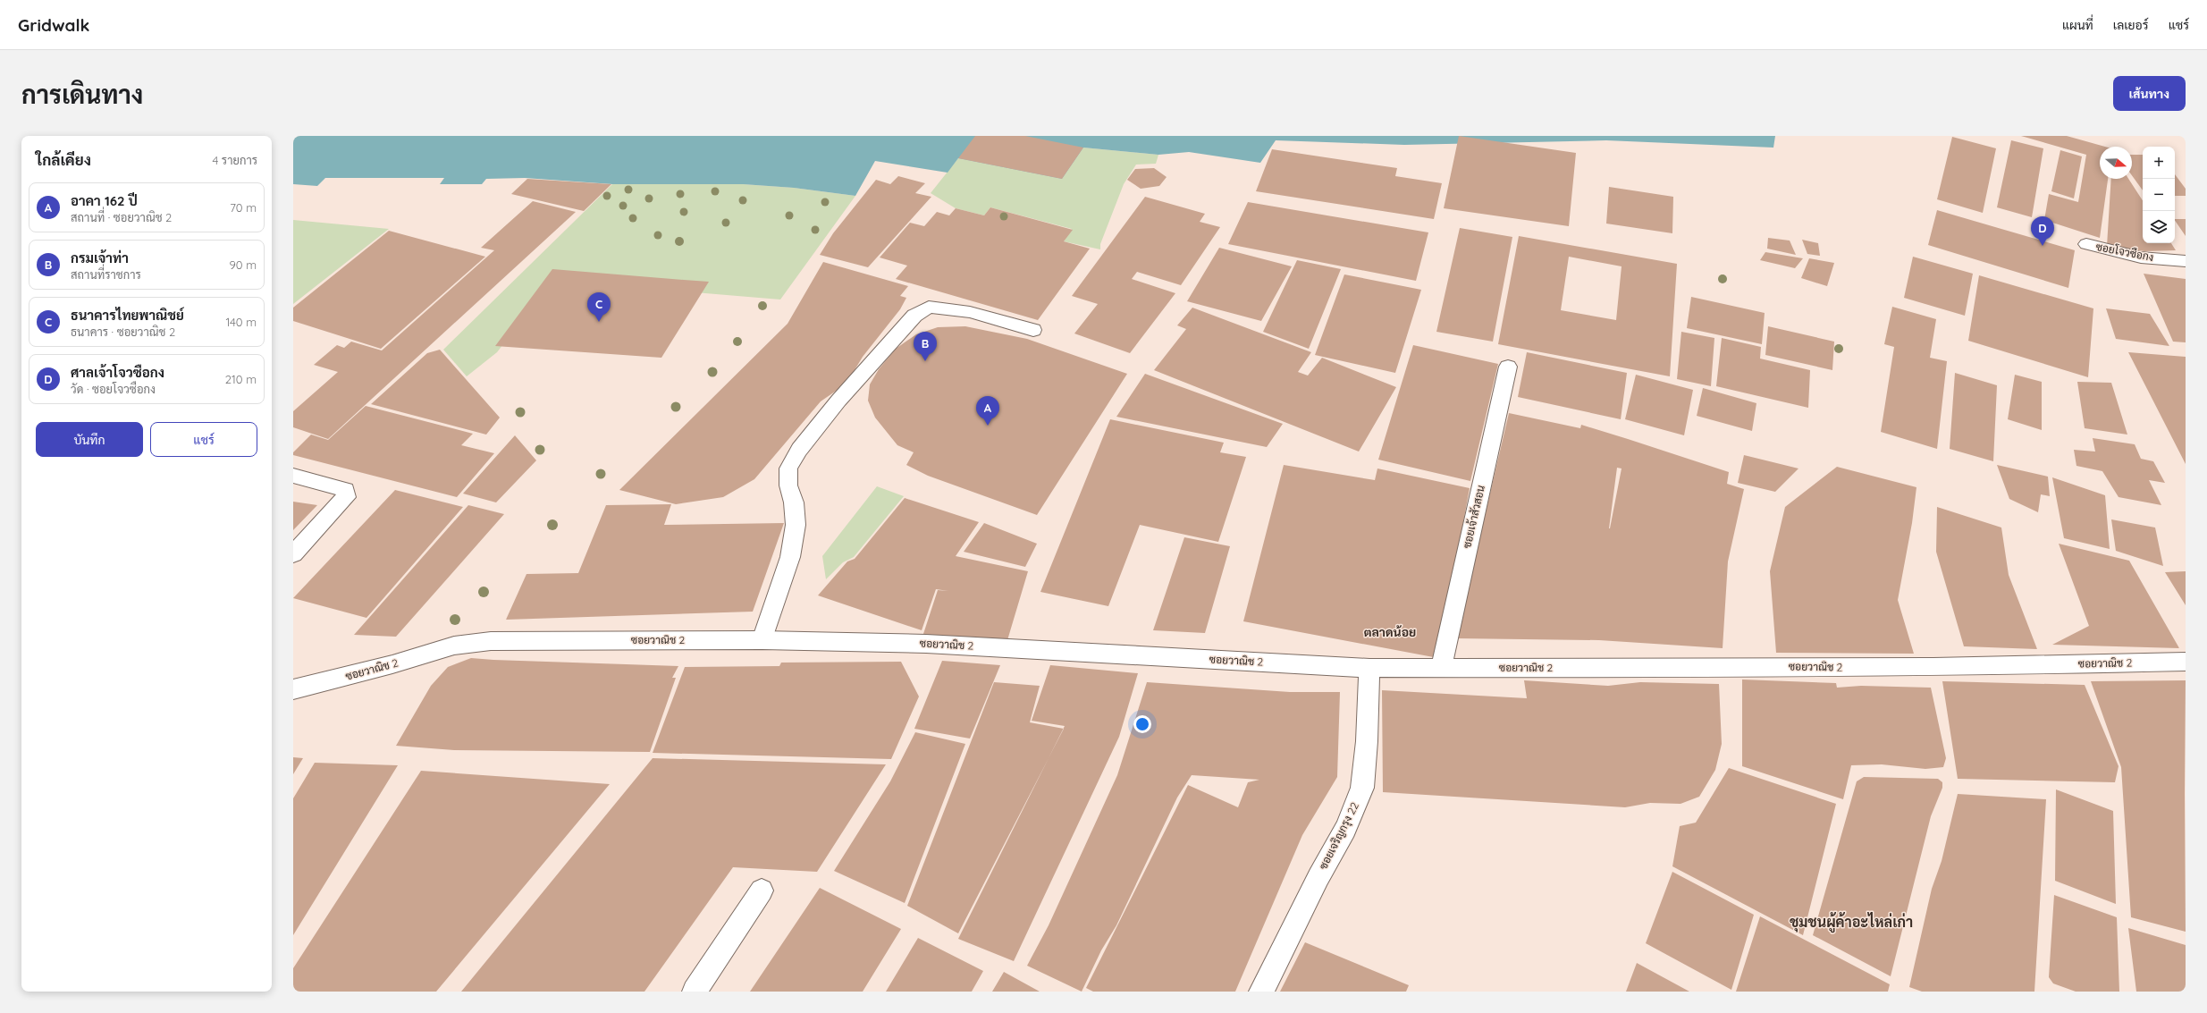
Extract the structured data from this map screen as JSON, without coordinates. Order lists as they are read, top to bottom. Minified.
{"streets":{"street":["ซอยโจวซือกง","ซอยเจ้าสัวสอน","ซอยวาณิช 2","ซอยเจริญกรุง 22"]},"crossings":[["ซอยเจ้าสัวสอน","ซอยวาณิช 2"],["ซอยวาณิช 2","ซอยเจริญกรุง 22"]],"districts":["ตลาดน้อย","ชุมชนผู้ค้าอะไหล่เก่า"],"north":"right","page":{"header":"Gridwalk","nav":["แผนที่","เลเยอร์","แชร์"],"buttons":["เส้นทาง",["บันทึก","แชร์"]],"title":"การเดินทาง","heading":["ใกล้เคียง","4 รายการ"],"map_buttons":["+","−"],"list":[{"mark":"A","name":"อาคา 162 ปี","note":"สถานที่ · ซอยวาณิช 2","value":"70 m"},{"mark":"B","name":"กรมเจ้าท่า","note":"สถานที่ราชการ","value":"90 m"},{"mark":"C","name":"ธนาคารไทยพาณิชย์","note":"ธนาคาร · ซอยวาณิช 2","value":"140 m"},{"mark":"D","name":"ศาลเจ้าโจวซือกง","note":"วัด · ซอยโจวซือกง","value":"210 m"}],"pins":["D","C","B","A"]}}
